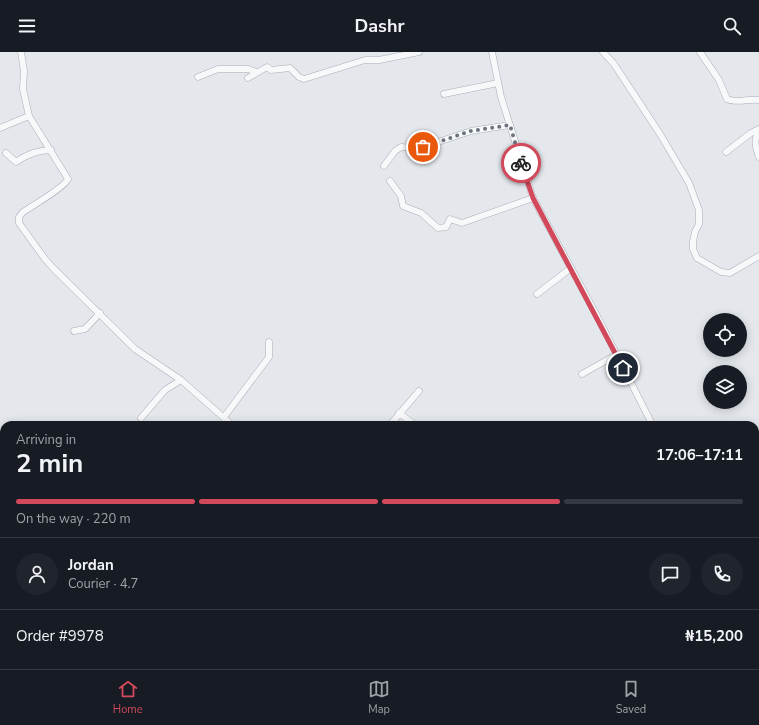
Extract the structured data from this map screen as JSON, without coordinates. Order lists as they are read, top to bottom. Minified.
{"page":{"header":"Dashr","heading":["2 min","Arriving in","17:06–17:11"],"panel":["Jordan","Courier · 4.7","Order #9978","₦15,200"],"bar":"On the way · 220 m","tabs":["Home","Map","Saved"]}}
